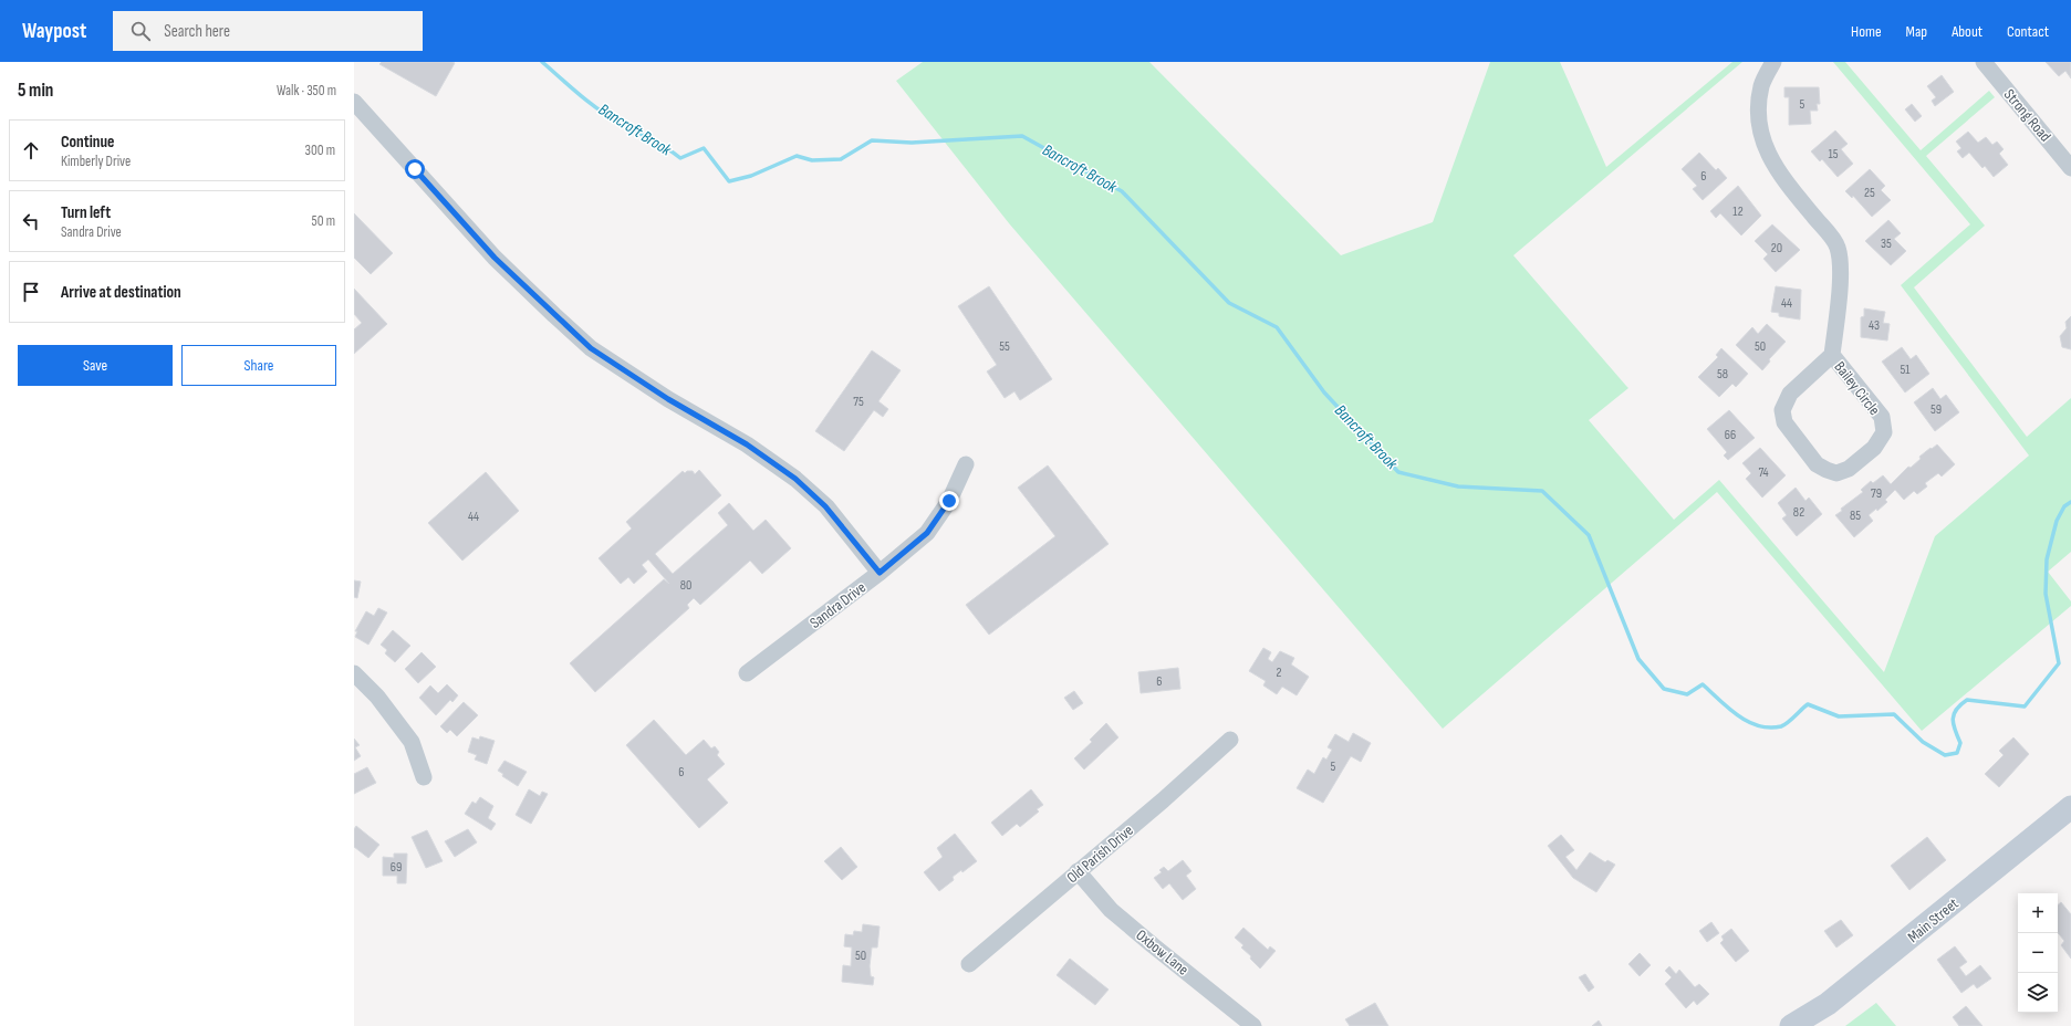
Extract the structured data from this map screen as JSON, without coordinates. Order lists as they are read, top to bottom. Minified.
{"streets":{"street":["Strong Road","Bailey Circle","Sandra Drive","Old Parish Drive","Main Street","Oxbow Lane"]},"crossings":[["Old Parish Drive","Oxbow Lane"]],"water":["Bancroft Brook"],"house_numbers":["5","15","6","25","12","35","20","44","43","55","50","51","58","75","59","66","74","79","82","85","44","80","2","6","5","6","69","50"],"page":{"header":"Waypost","search":"Search here","nav":["Home","Map","About","Contact"],"heading":["5 min","Walk · 350 m"],"list":[["Continue","Kimberly Drive","300 m"],["Turn left","Sandra Drive","50 m"],"Arrive at destination"],"buttons":["Save","Share"],"map_buttons":["+","−"]}}
